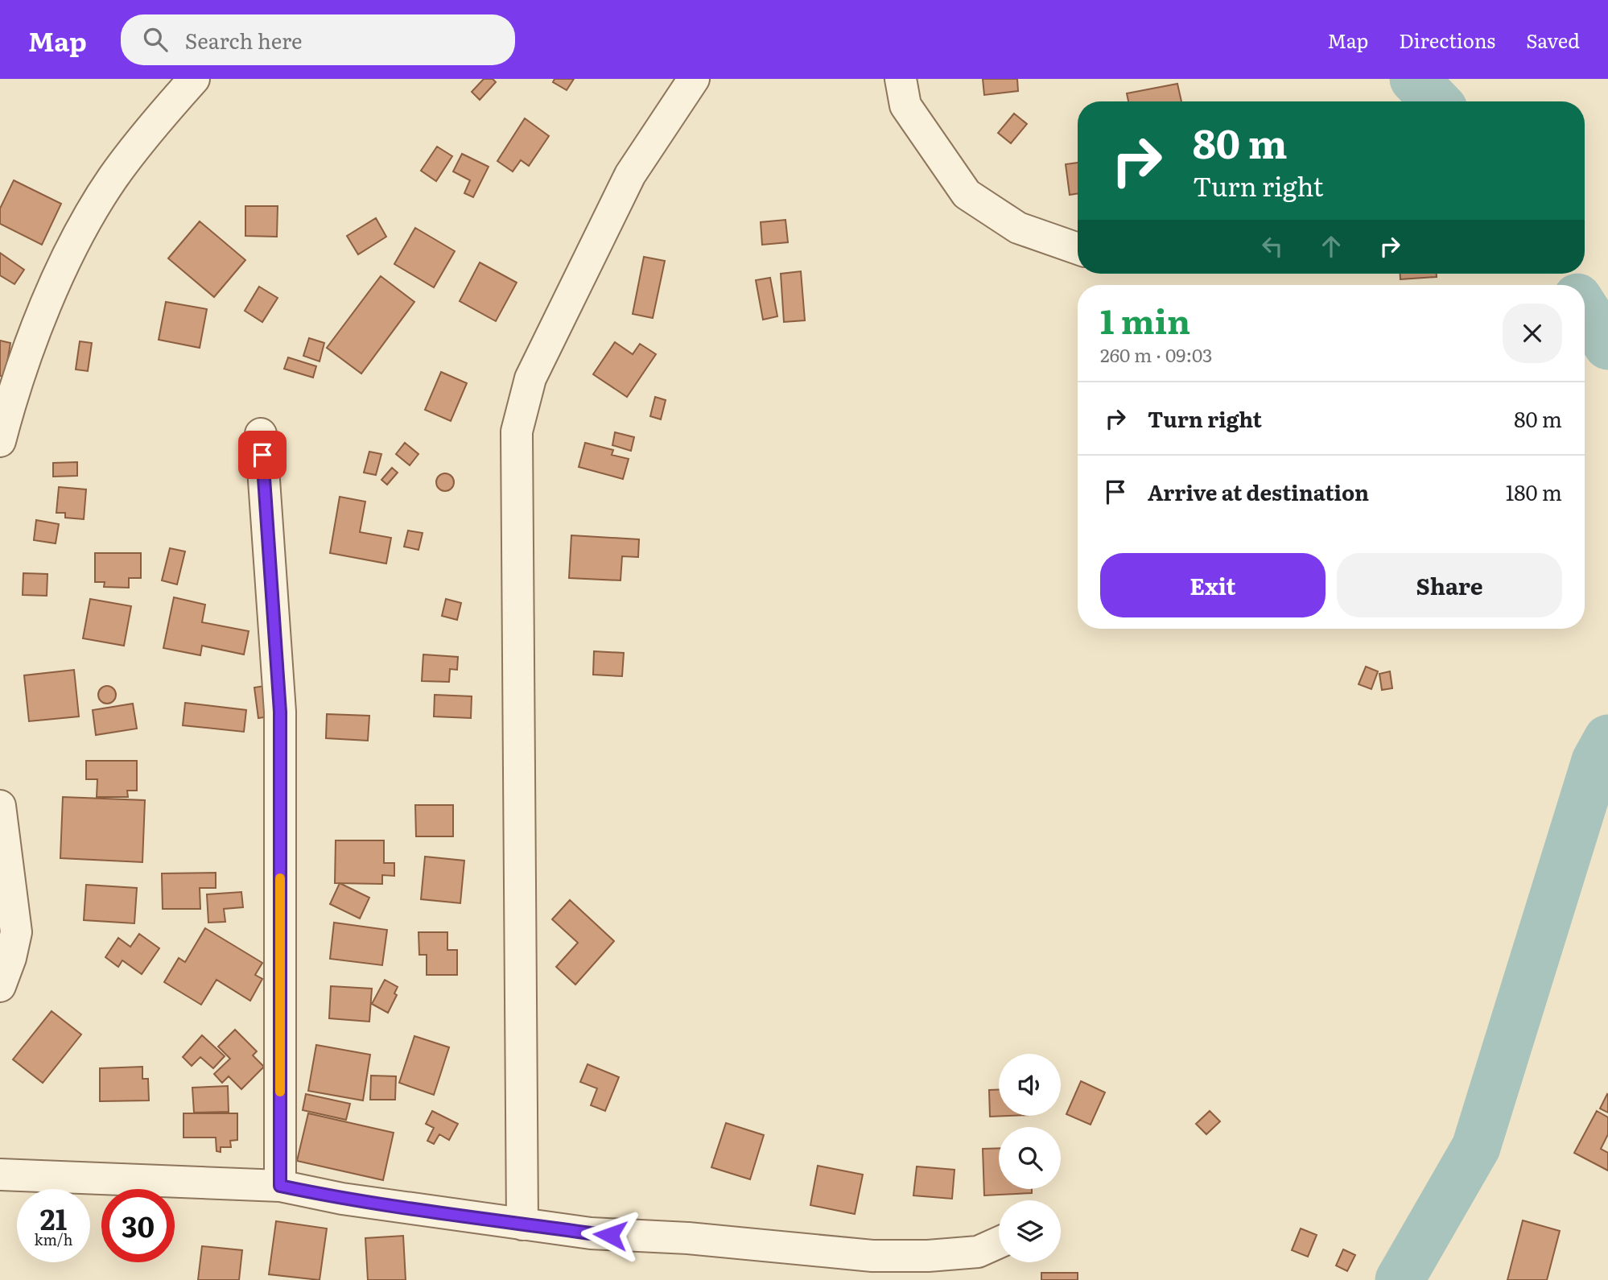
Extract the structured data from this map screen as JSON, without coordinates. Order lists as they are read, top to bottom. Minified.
{"page":{"header":"Map","search":"Search here","nav":["Map","Directions","Saved"],"turn":["80 m","Turn right"],"heading":["1 min","260 m · 09:03"],"list":[{"name":"Turn right","value":"80 m"},{"name":"Arrive at destination","value":"180 m"}],"buttons":["Exit","Share"],"speed":"21 km/h","limit":"30"}}
